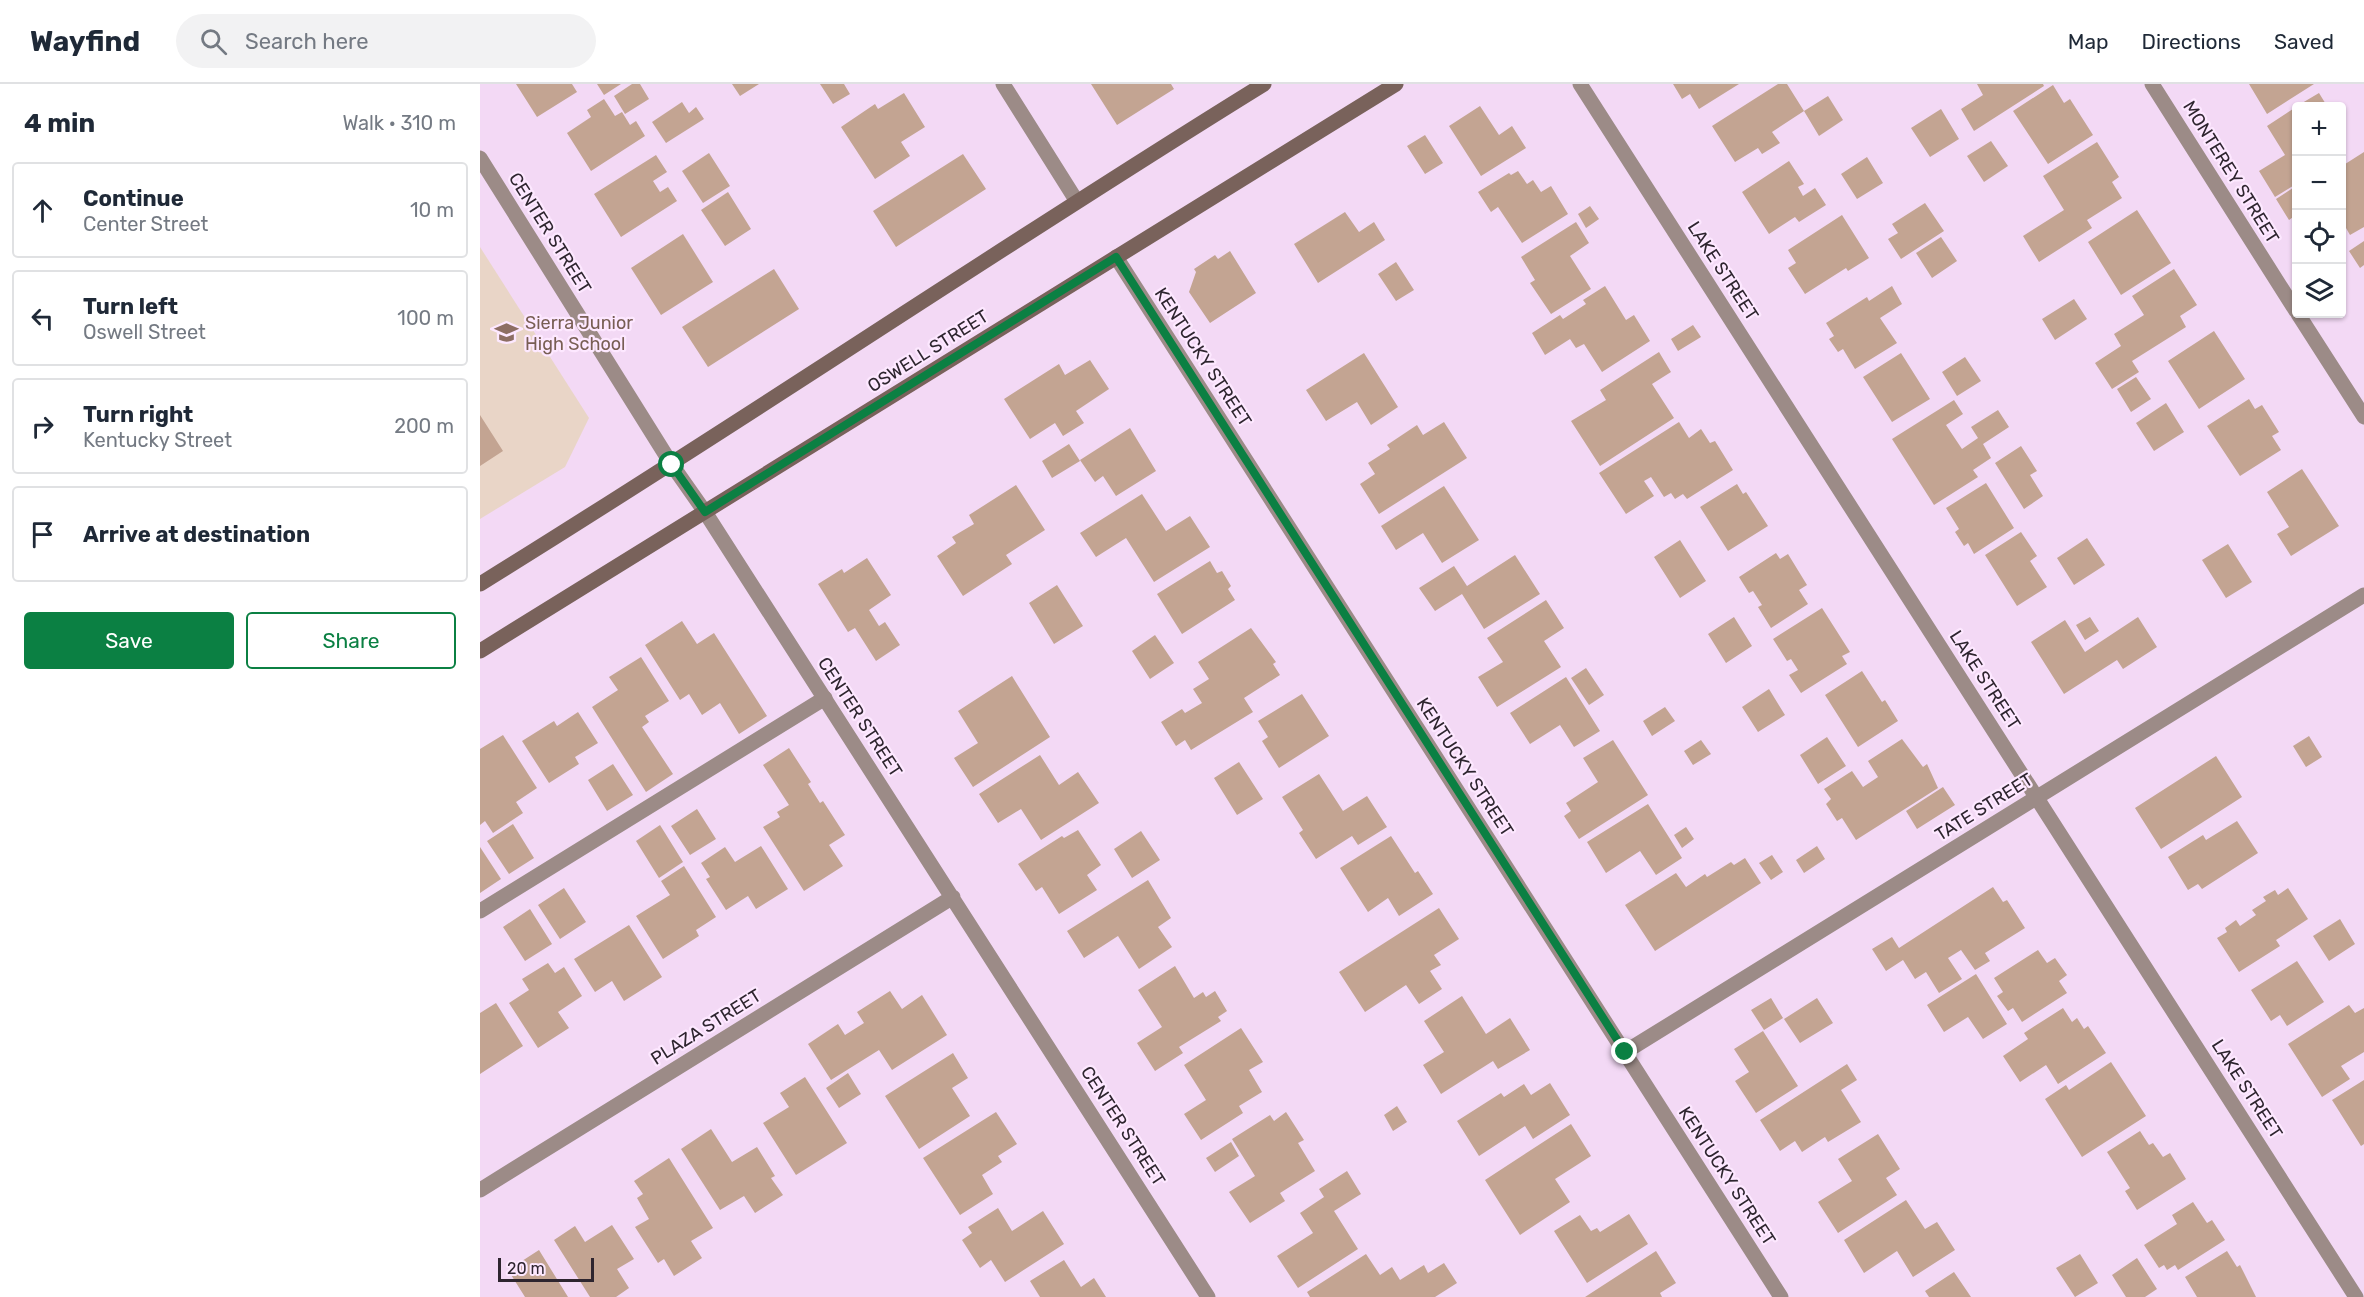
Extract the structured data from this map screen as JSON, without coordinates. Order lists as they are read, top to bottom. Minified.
{"streets":{"main road":["OSWELL STREET"],"street":["MONTEREY STREET","CENTER STREET","LAKE STREET","KENTUCKY STREET","TATE STREET","PLAZA STREET"]},"crossings":[["CENTER STREET","OSWELL STREET"],["CENTER STREET","PLAZA STREET"],["LAKE STREET","TATE STREET"],["OSWELL STREET","KENTUCKY STREET"],["KENTUCKY STREET","TATE STREET"]],"places":{"school or university":["Sierra Junior High School"]},"scale_bar":"20 m","page":{"header":"Wayfind","search":"Search here","nav":["Map","Directions","Saved"],"heading":["4 min","Walk · 310 m"],"map_buttons":["+","−"],"list":[["Continue","Center Street","10 m"],["Turn left","Oswell Street","100 m"],["Turn right","Kentucky Street","200 m"],"Arrive at destination"],"buttons":["Save","Share"],"scale":"20 m"}}
